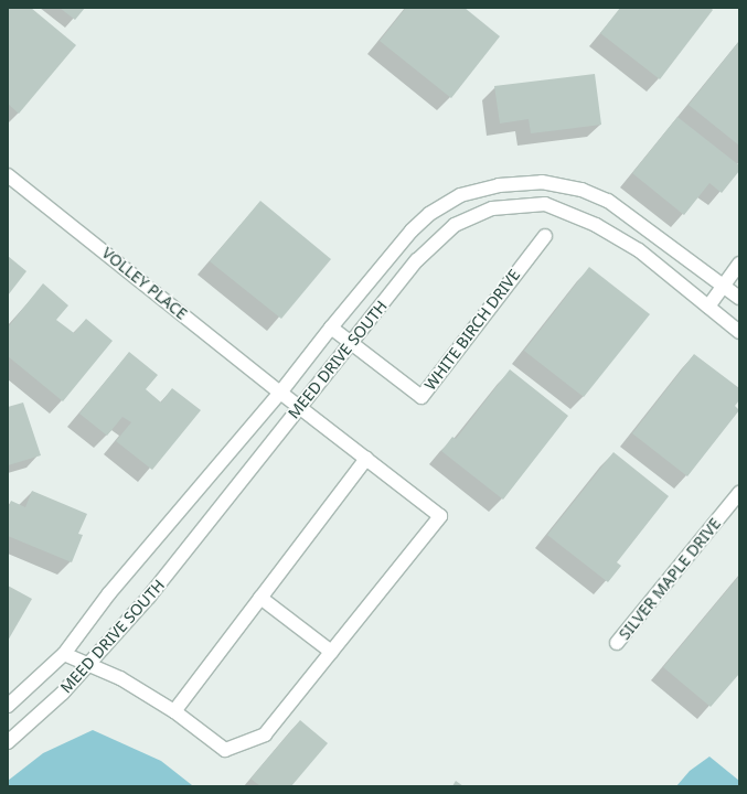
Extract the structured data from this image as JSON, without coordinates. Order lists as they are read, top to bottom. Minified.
{"streets":{"street":["VOLLEY PLACE","WHITE BIRCH DRIVE","MEED DRIVE SOUTH","SILVER MAPLE DRIVE"]},"crossings":[["VOLLEY PLACE","MEED DRIVE SOUTH"],["WHITE BIRCH DRIVE","MEED DRIVE SOUTH"]]}
